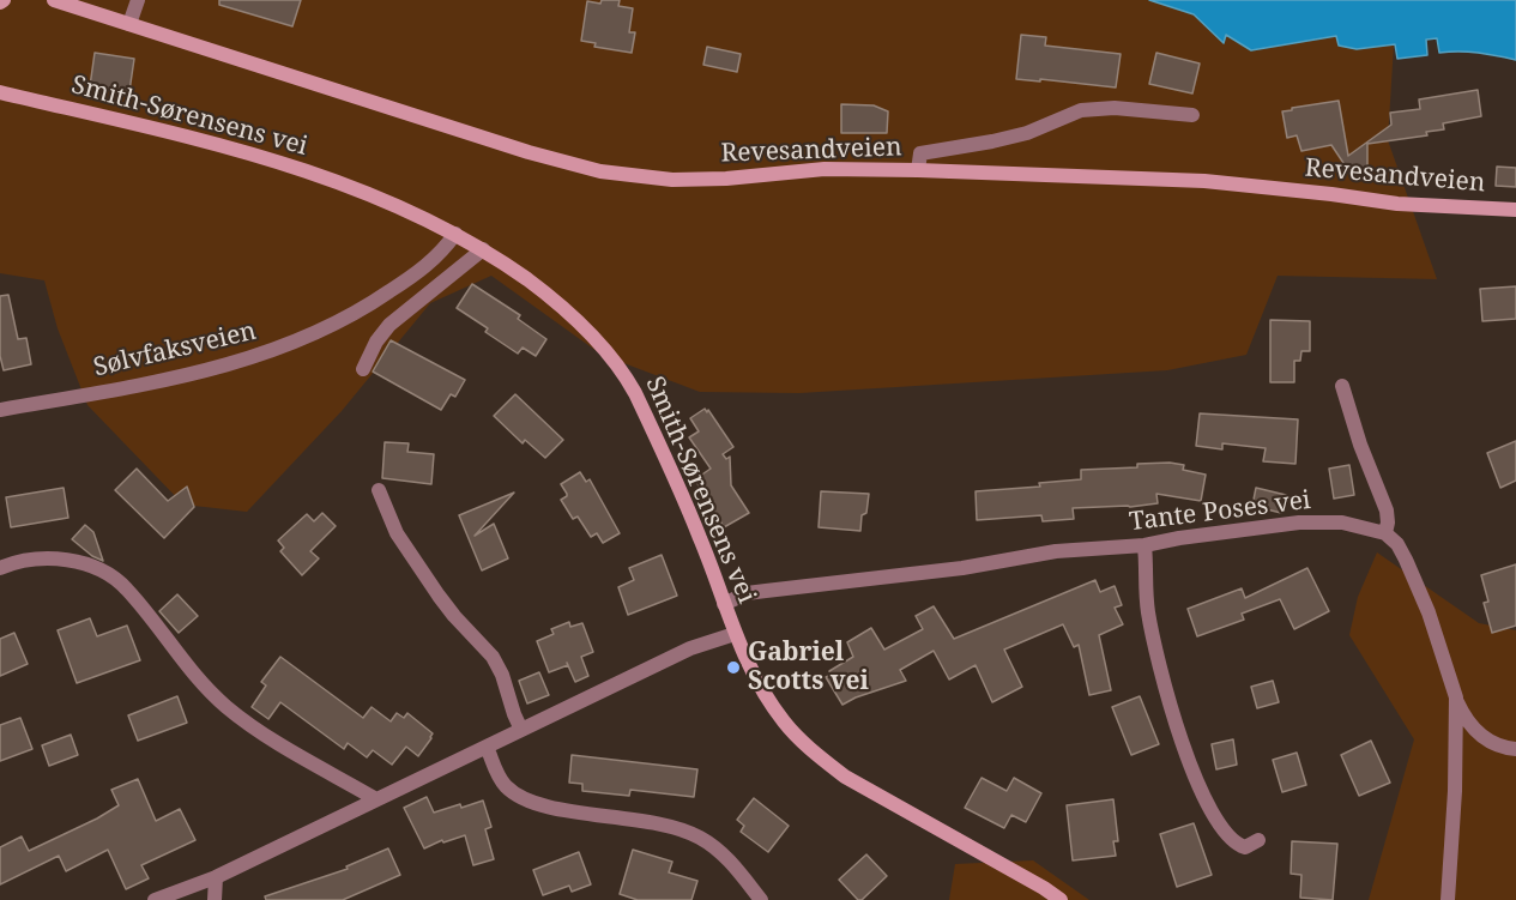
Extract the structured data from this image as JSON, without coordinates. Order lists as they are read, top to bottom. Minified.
{"streets":{"main road":["Smith-Sørensens vei","Revesandveien"],"street":["Sølvfaksveien","Tante Poses vei"]},"crossings":[["Smith-Sørensens vei","Sølvfaksveien"],["Smith-Sørensens vei","Tante Poses vei"]],"places":["Gabriel Scotts vei"]}
